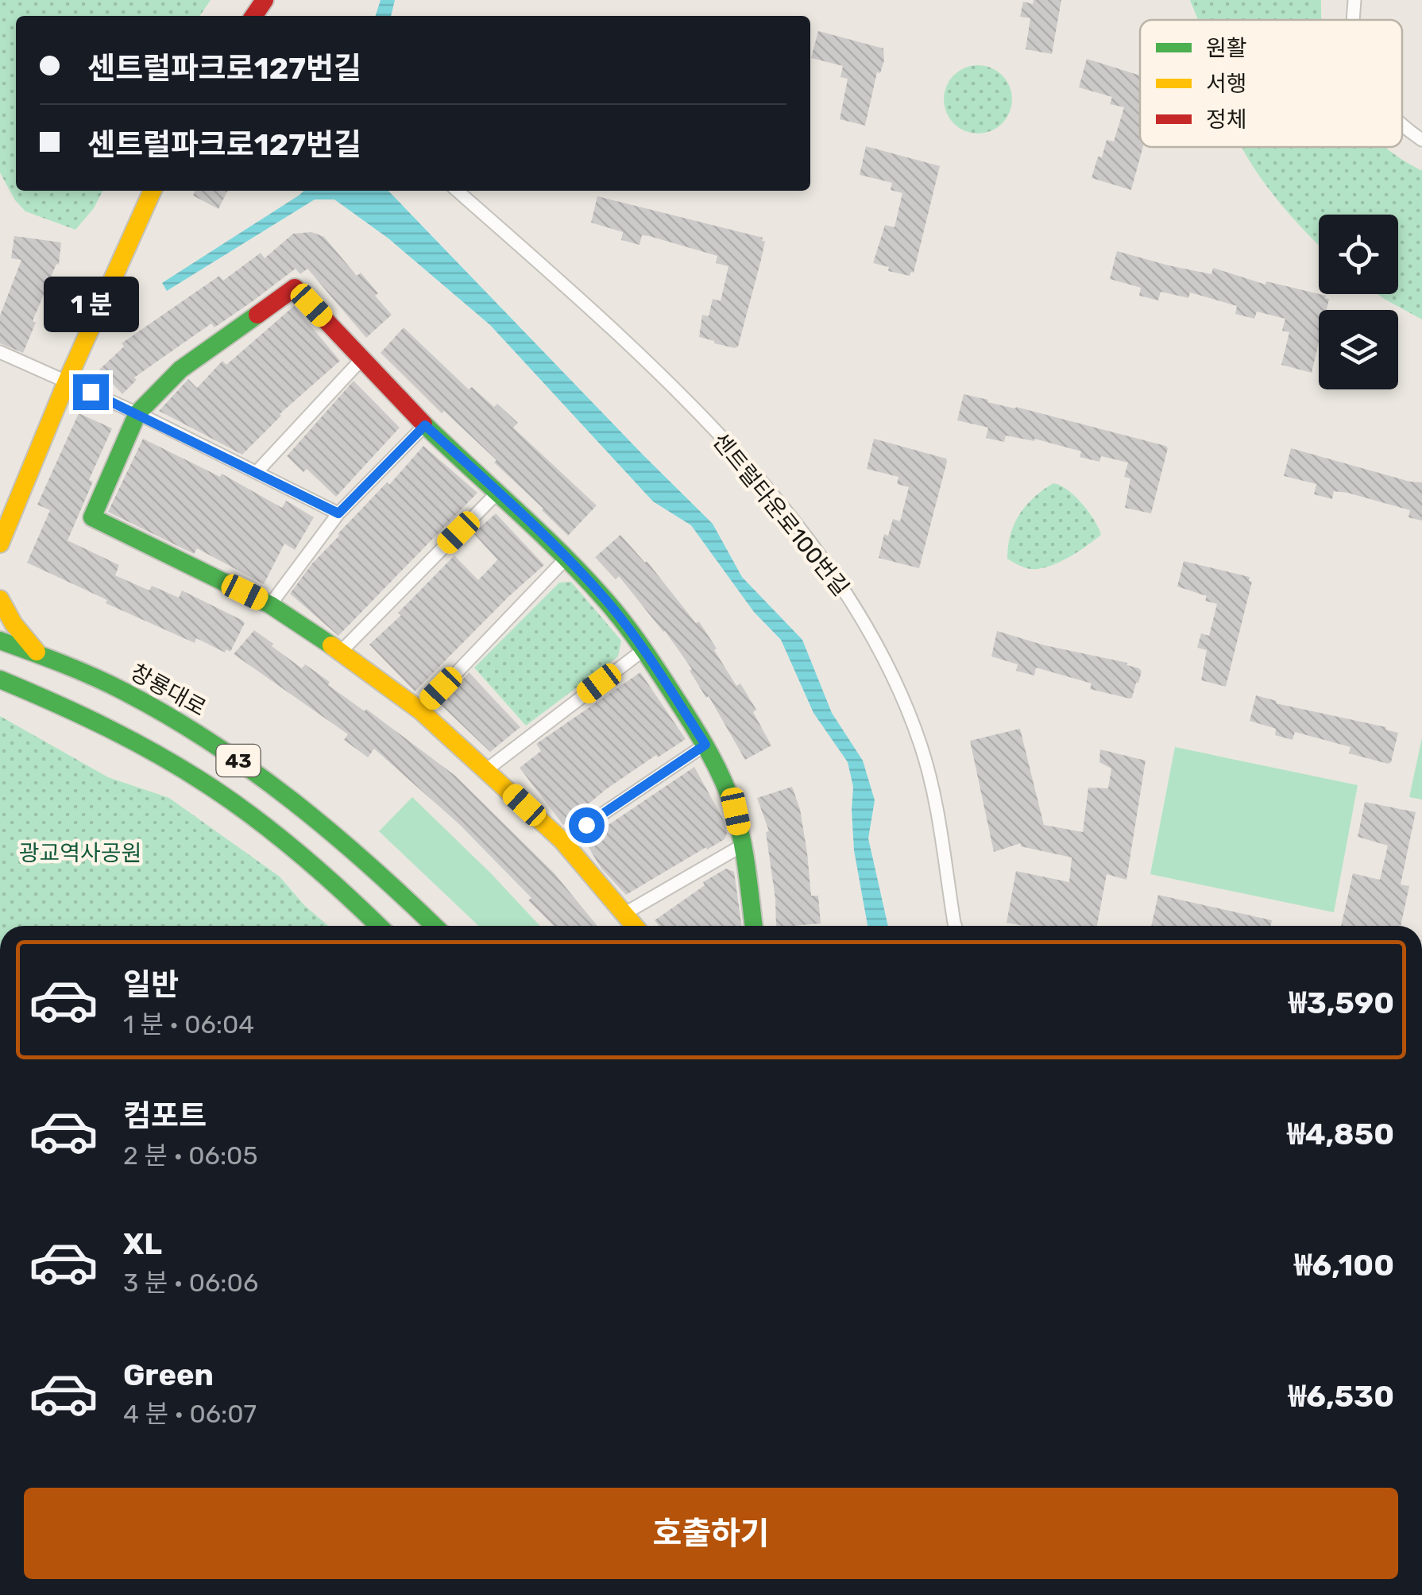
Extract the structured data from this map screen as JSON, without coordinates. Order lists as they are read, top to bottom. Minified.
{"streets":{"street":["센트럴타운로100번길","창룡대로","43"]},"parks":["광교역사공원"],"legend":["원활","서행","정체"],"page":{"banner":["센트럴파크로127번길","센트럴파크로127번길"],"bubble":"1 분","list":[{"name":"일반","note":"1 분 · 06:04","value":"₩3,590"},{"name":"컴포트","note":"2 분 · 06:05","value":"₩4,850"},{"name":"XL","note":"3 분 · 06:06","value":"₩6,100"},{"name":"Green","note":"4 분 · 06:07","value":"₩6,530"}],"buttons":"호출하기"}}
